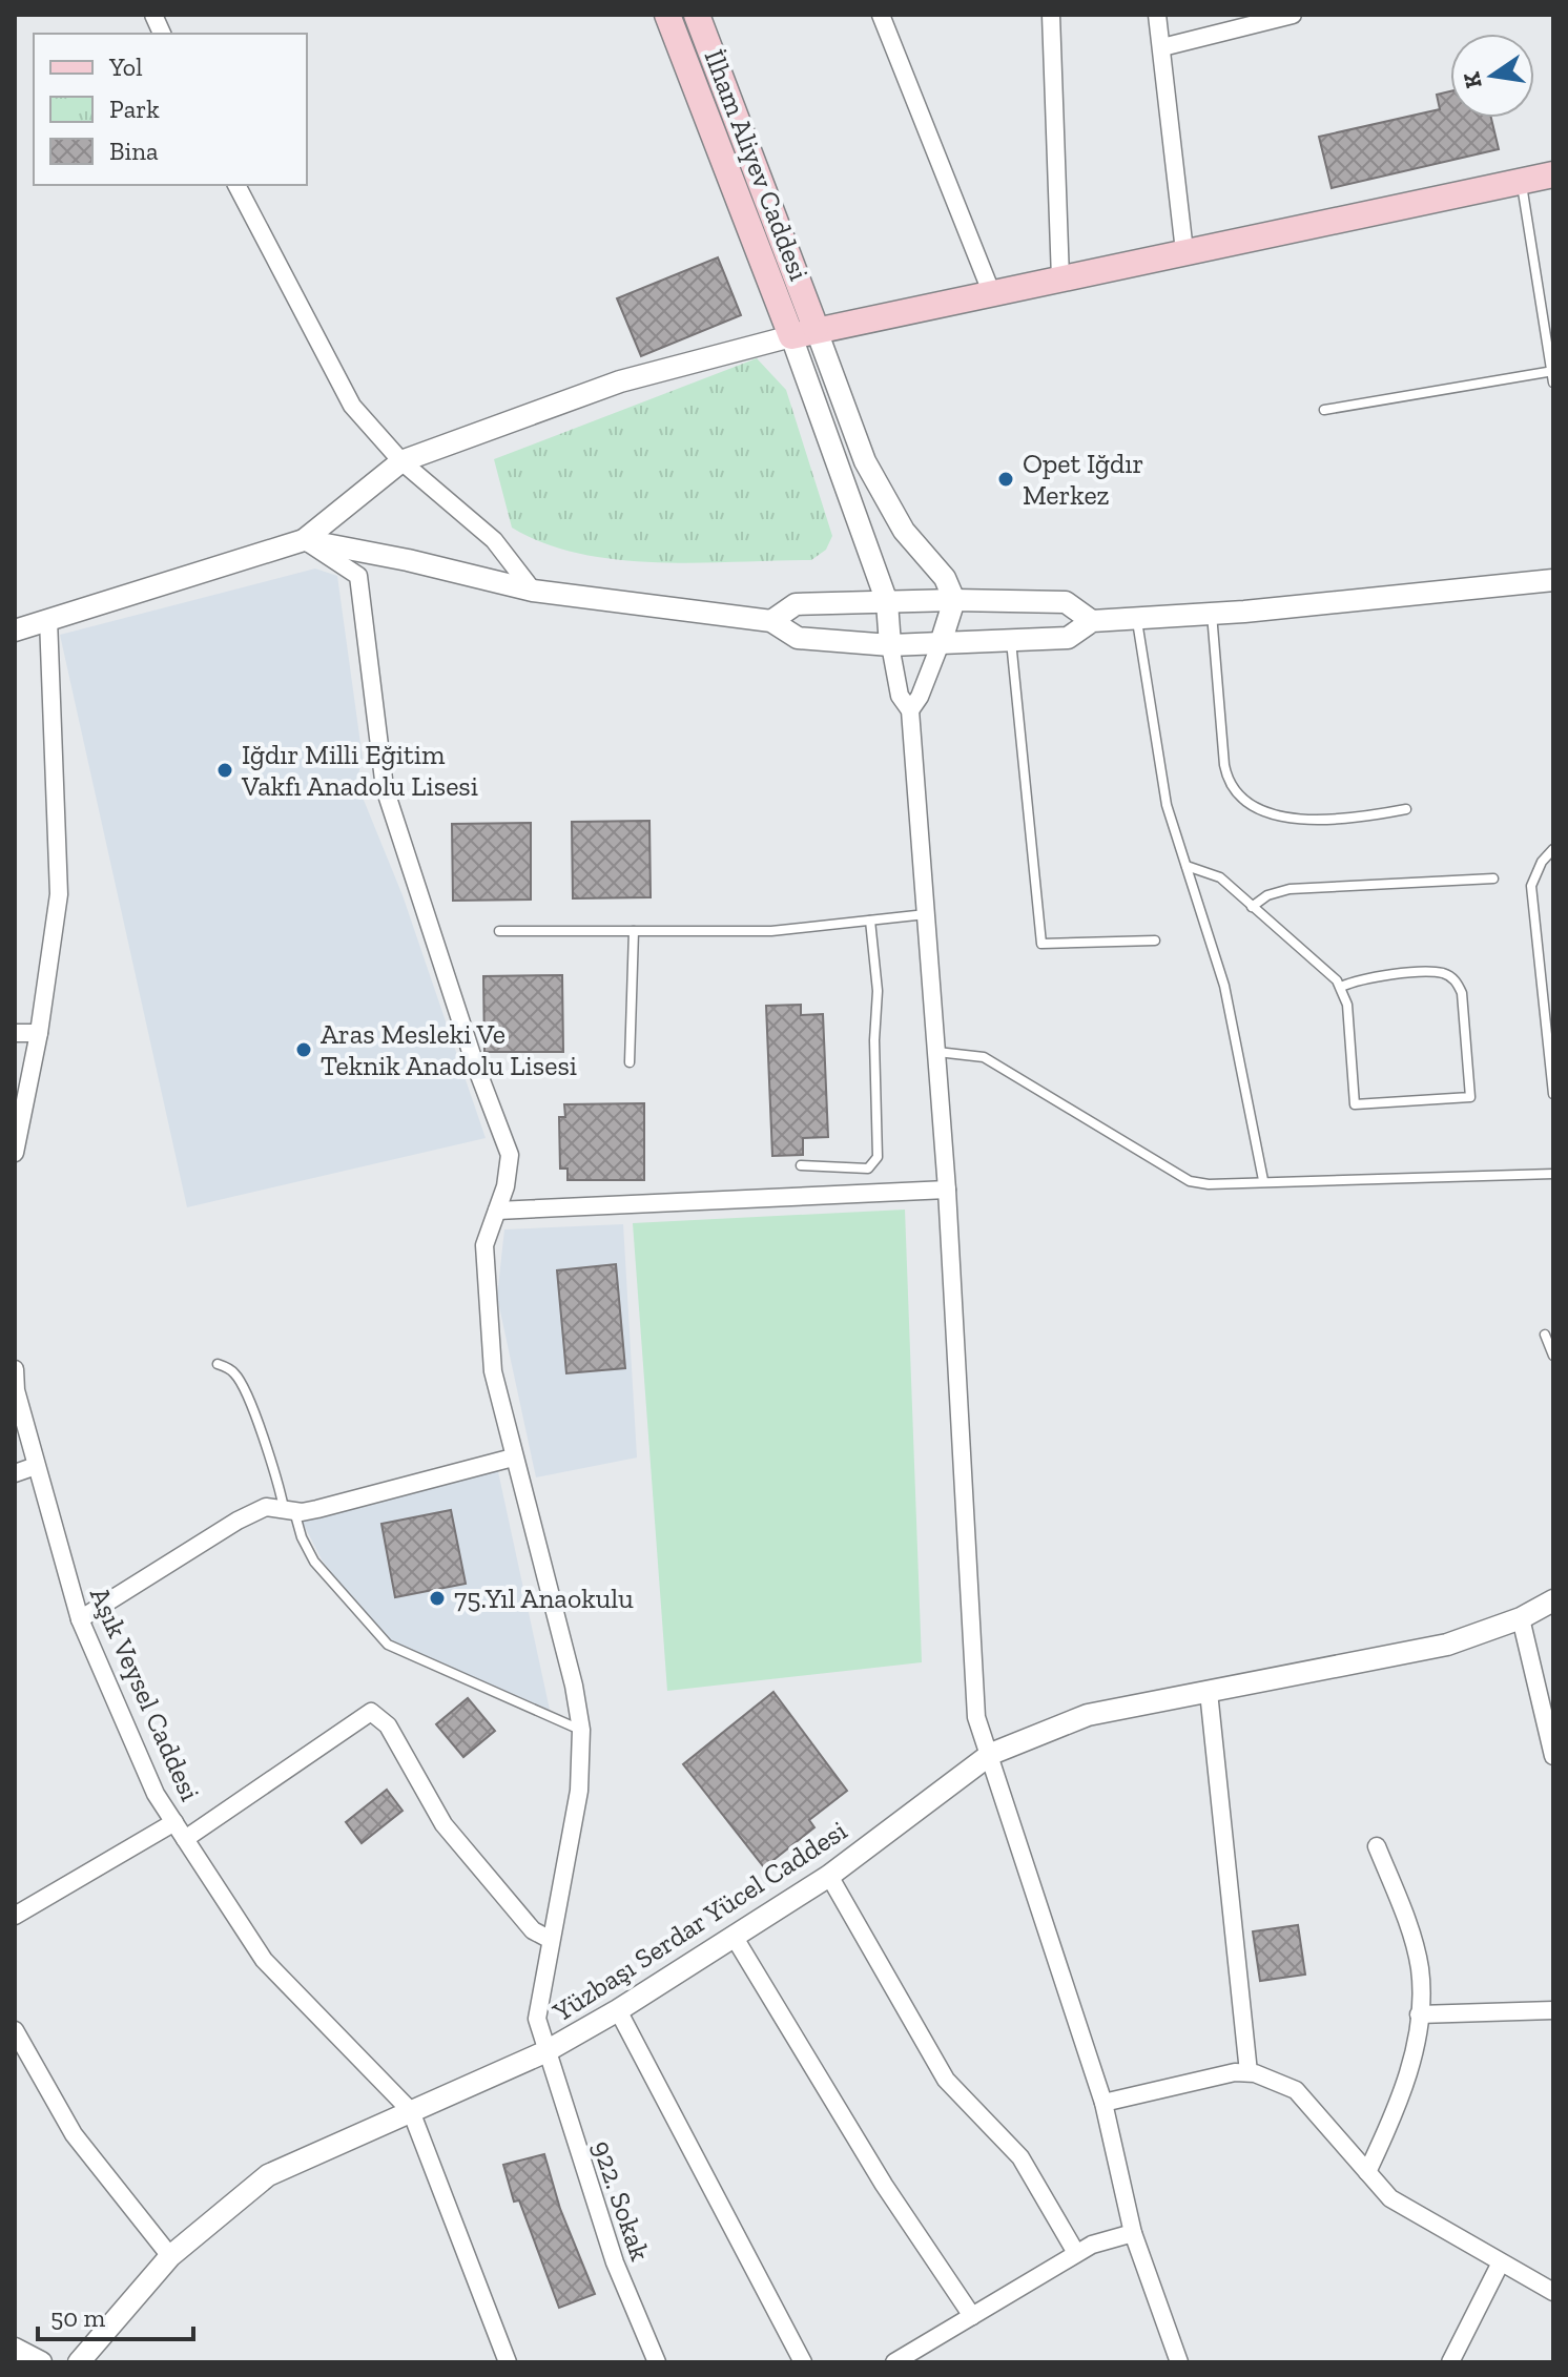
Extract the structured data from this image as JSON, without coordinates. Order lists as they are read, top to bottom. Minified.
{"streets":{"main road":["İlham Aliyev Caddesi"],"street":["Aşık Veysel Caddesi","Yüzbaşı Serdar Yücel Caddesi","922. Sokak"]},"crossings":[["Aşık Veysel Caddesi","Yüzbaşı Serdar Yücel Caddesi"],["Yüzbaşı Serdar Yücel Caddesi","922. Sokak"]],"places":["Opet Iğdır Merkez","Iğdır Milli Eğitim Vakfı Anadolu Lisesi","Aras Mesleki Ve Teknik Anadolu Lisesi","75.Yıl Anaokulu"],"legend":["Yol","Park","Bina"],"scale_bar":"50 m","north":"left"}
